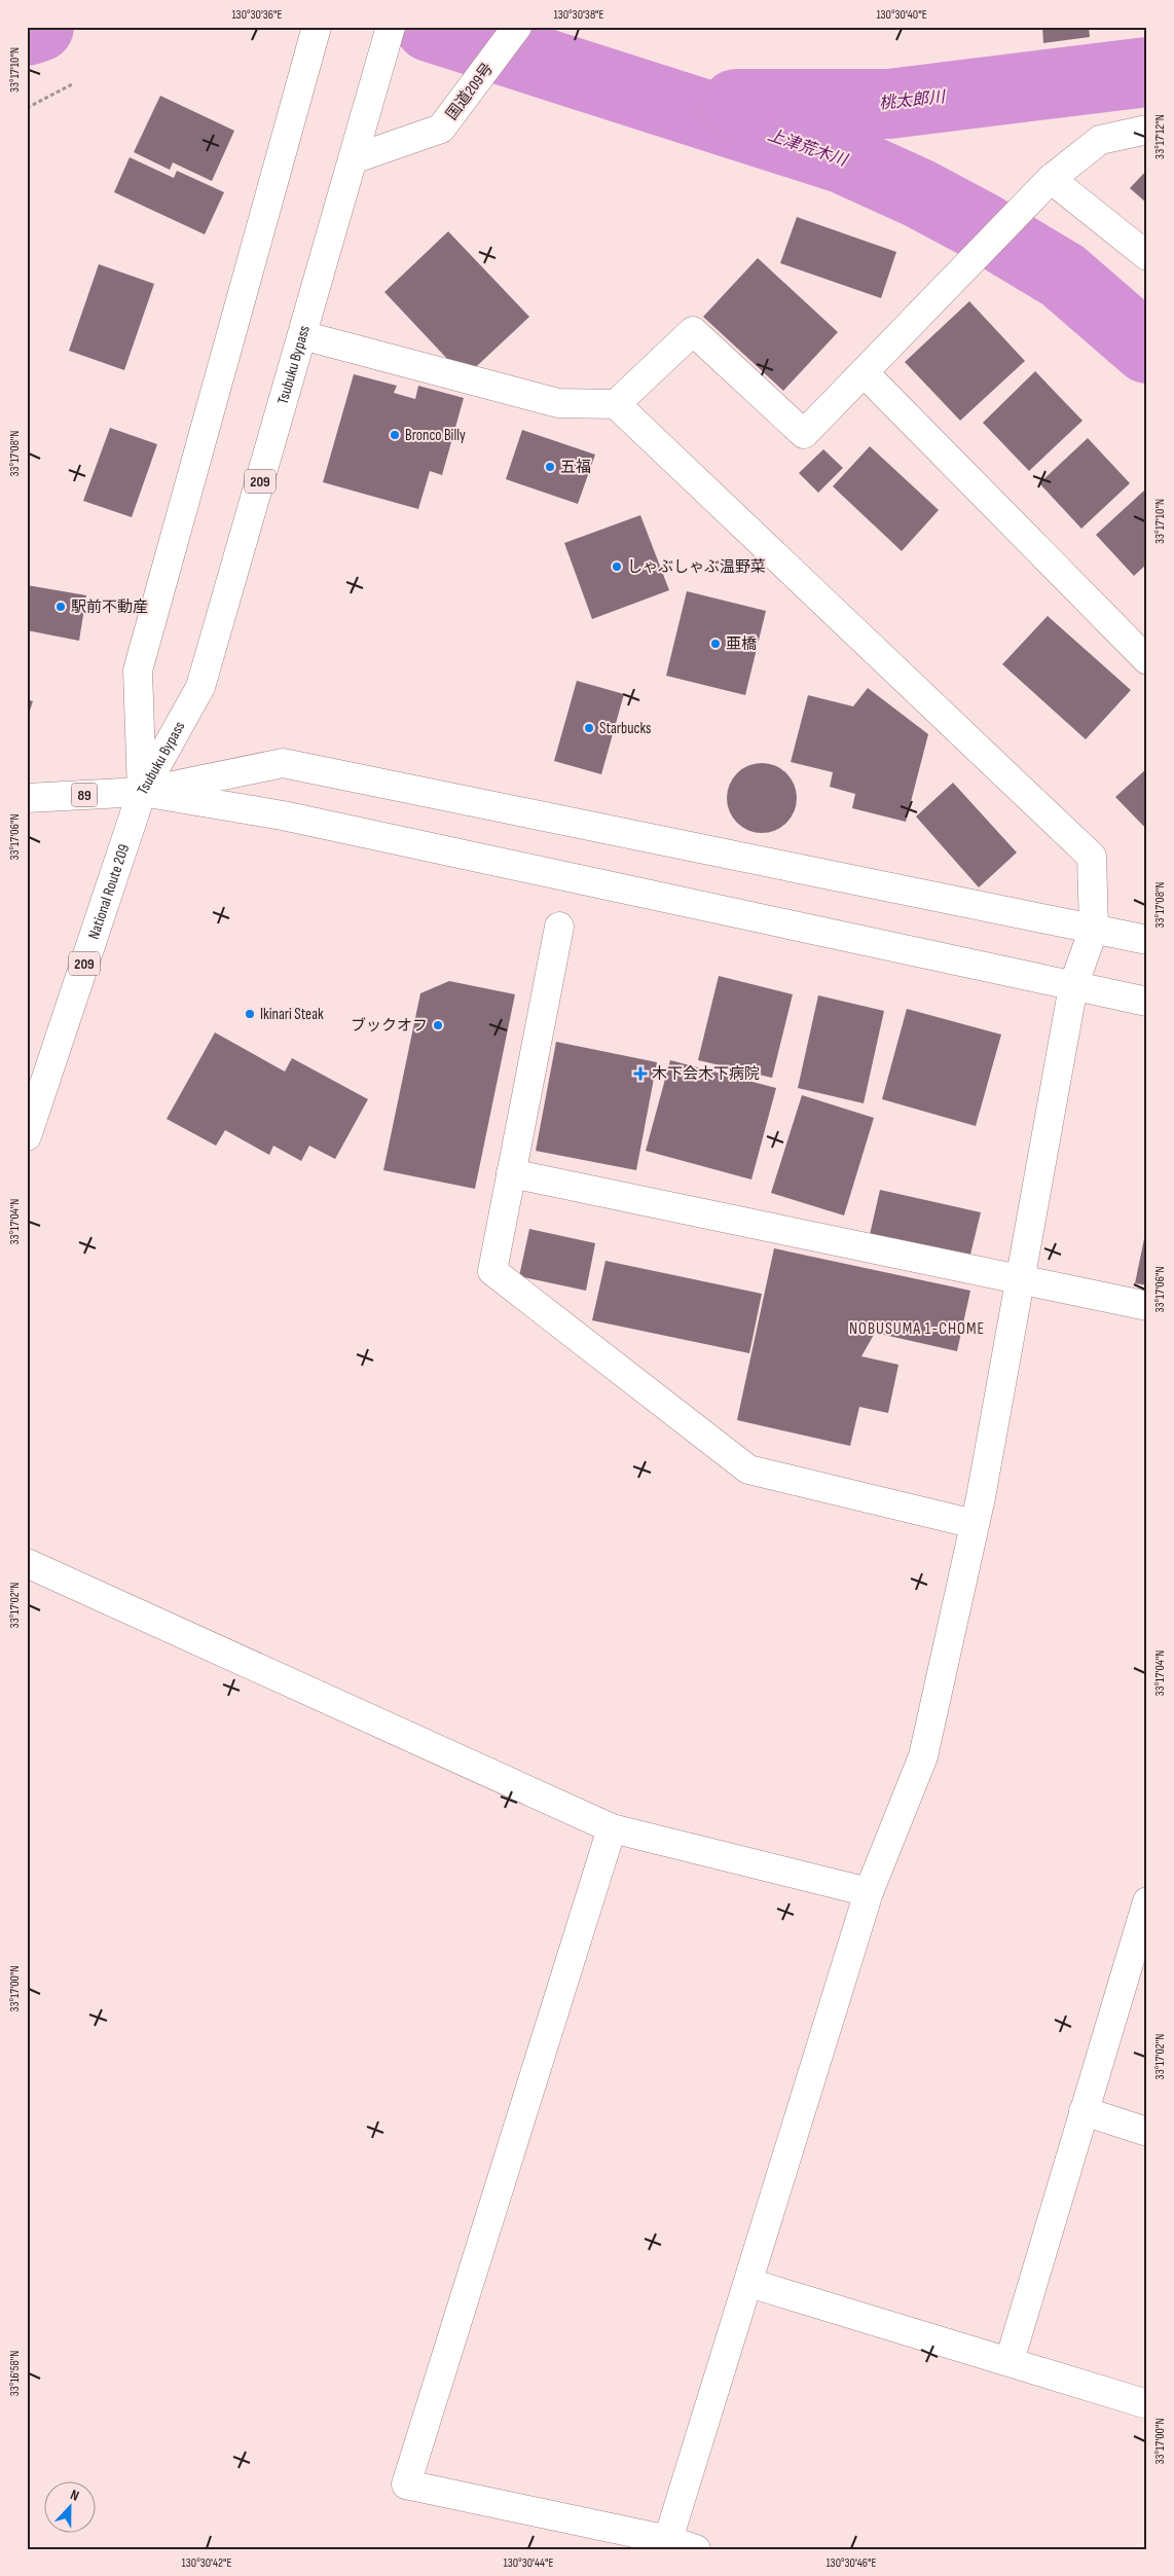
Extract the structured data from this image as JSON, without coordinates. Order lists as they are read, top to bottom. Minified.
{"streets":{"main road":["国道209号","Tsubuku Bypass","209","89","National Route 209"]},"crossings":[["国道209号","Tsubuku Bypass"],["Tsubuku Bypass","89"],["Tsubuku Bypass","National Route 209"],["89","National Route 209"]],"districts":["NOBUSUMA 1-CHOME"],"water":["桃太郎川","上津荒木川"],"places":{"other":["Bronco Billy","五福","しゃぶしゃぶ温野菜","駅前不動産","亜橋","Starbucks","Ikinari Steak","ブックオフ"],"health":["木下会木下病院"]},"north":"top","coordinates":["130°30'36\"E","130°30'38\"E","130°30'40\"E","33°17'10\"N","33°17'12\"N","33°17'08\"N","33°17'06\"N","33°17'04\"N","33°17'02\"N","33°17'00\"N","33°16'58\"N","130°30'42\"E","130°30'44\"E","130°30'46\"E"]}
